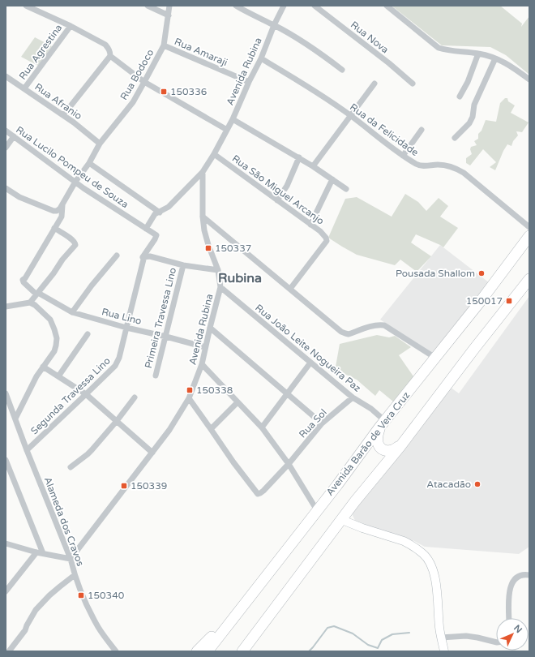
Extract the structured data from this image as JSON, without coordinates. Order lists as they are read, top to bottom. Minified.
{"streets":{"highway":["Avenida Barão de Vera Cruz"],"street":["Rua Nova","Rua Agrestina","Rua Amaraji","Avenida Rubina","Rua Bodoco","Rua Afranio","Rua da Felicidade","Rua Lucilo Pompeu de Souza","Rua São Miguel Arcanjo","Rua Lino","Primeira Travessa Lino","Rua João Leite Nogueira Paz","Segunda Travessa Lino","Rua Sol","Alameda dos Cravos"]},"crossings":[["Rua Agrestina","Rua Afranio"],["Rua Amaraji","Avenida Rubina"],["Rua Amaraji","Rua Bodoco"],["Avenida Rubina","Rua da Felicidade"],["Avenida Rubina","Rua São Miguel Arcanjo"],["Avenida Rubina","Rua Lino"],["Avenida Rubina","Rua João Leite Nogueira Paz"],["Avenida Rubina","Alameda dos Cravos"],["Rua Bodoco","Rua Afranio"],["Rua Bodoco","Rua Lucilo Pompeu de Souza"],["Rua Bodoco","Rua Lino"],["Rua Lucilo Pompeu de Souza","Segunda Travessa Lino"],["Rua Lino","Primeira Travessa Lino"],["Rua Lino","Segunda Travessa Lino"],["Rua João Leite Nogueira Paz","Rua Sol"],["Rua João Leite Nogueira Paz","Avenida Barão de Vera Cruz"],["Segunda Travessa Lino","Alameda dos Cravos"]],"districts":["Rubina"],"places":{"transit":["150336","150337","150017","150338","150339","150340"],"other":["Pousada Shallom","Atacadão"]},"north":"top right"}
